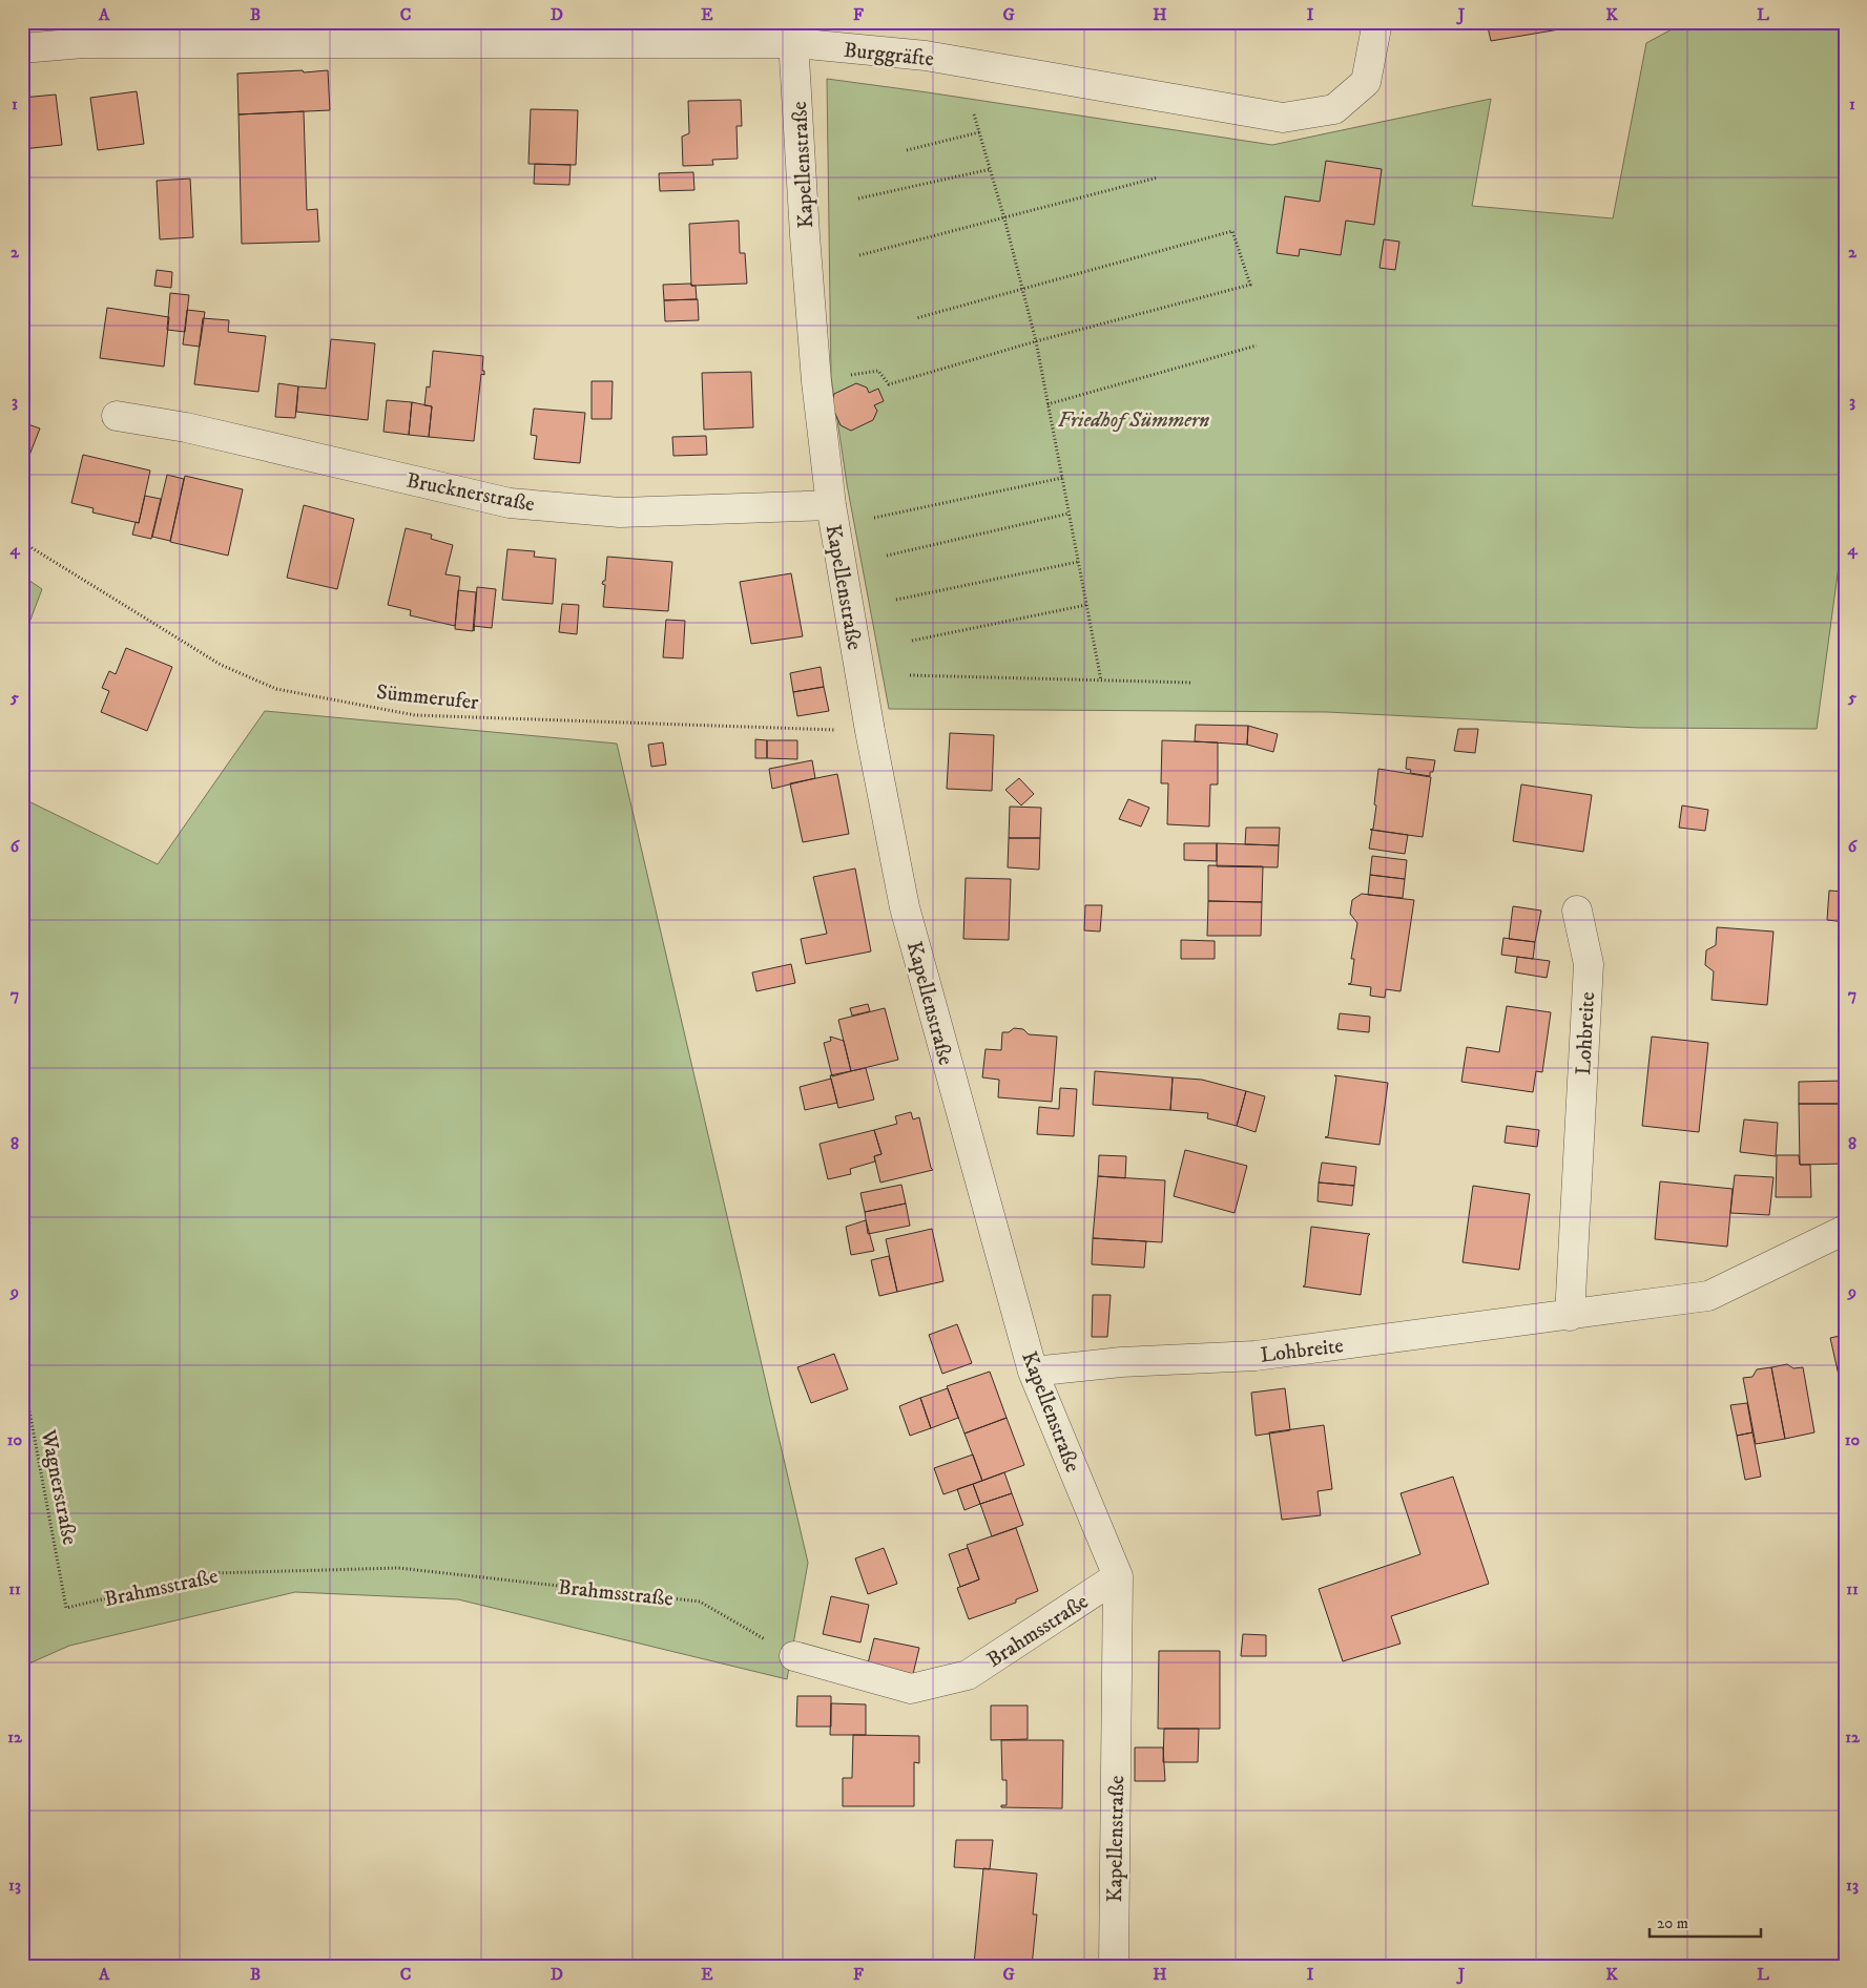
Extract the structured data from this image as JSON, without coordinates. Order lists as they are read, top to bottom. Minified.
{"streets":{"street":["Burggräfte","Kapellenstraße","Brucknerstraße","Lohbreite","Brahmsstraße"],"path":["Sümmerufer","Wagnerstraße"]},"crossings":[["Burggräfte","Kapellenstraße"],["Kapellenstraße","Brucknerstraße"],["Kapellenstraße","Sümmerufer"],["Kapellenstraße","Lohbreite"],["Kapellenstraße","Brahmsstraße"],["Wagnerstraße","Brahmsstraße"]],"parks":["Friedhof Sümmern"],"scale_bar":"20 m","grid":{"columns":["A","B","C","D","E","F","G","H","I","J","K","L"],"rows":["1","2","3","4","5","6","7","8","9","10","11","12","13"]}}
